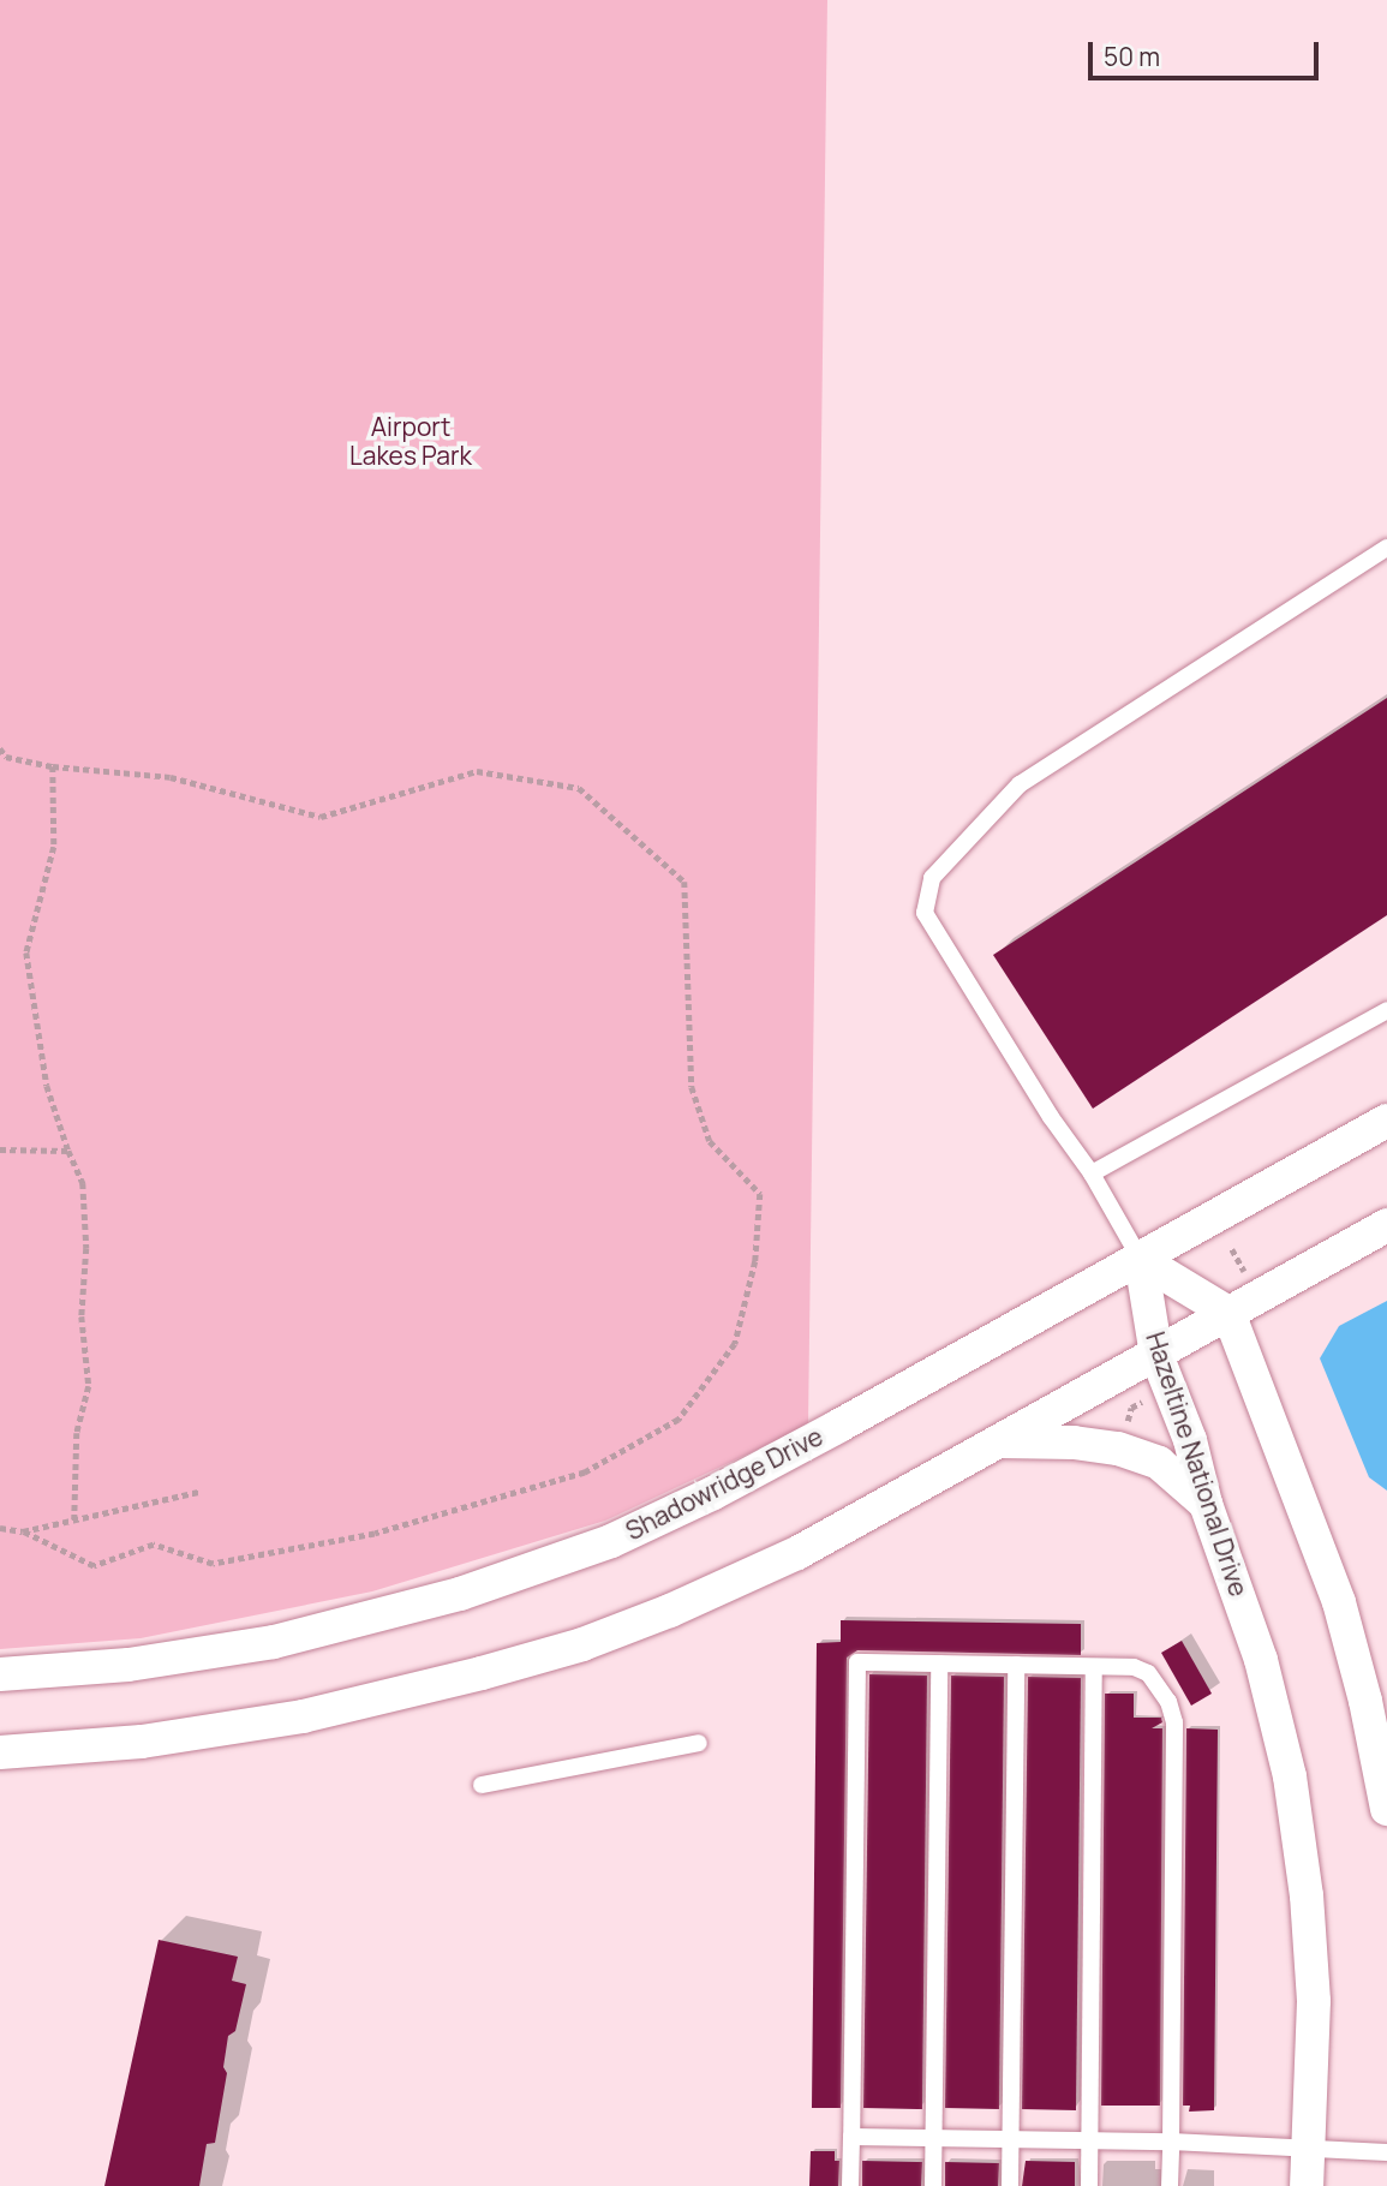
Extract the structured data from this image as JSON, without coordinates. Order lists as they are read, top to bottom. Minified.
{"streets":{"street":["Hazeltine National Drive","Shadowridge Drive"]},"crossings":[["Hazeltine National Drive","Shadowridge Drive"]],"parks":["Airport Lakes Park"],"scale_bar":"50 m"}
